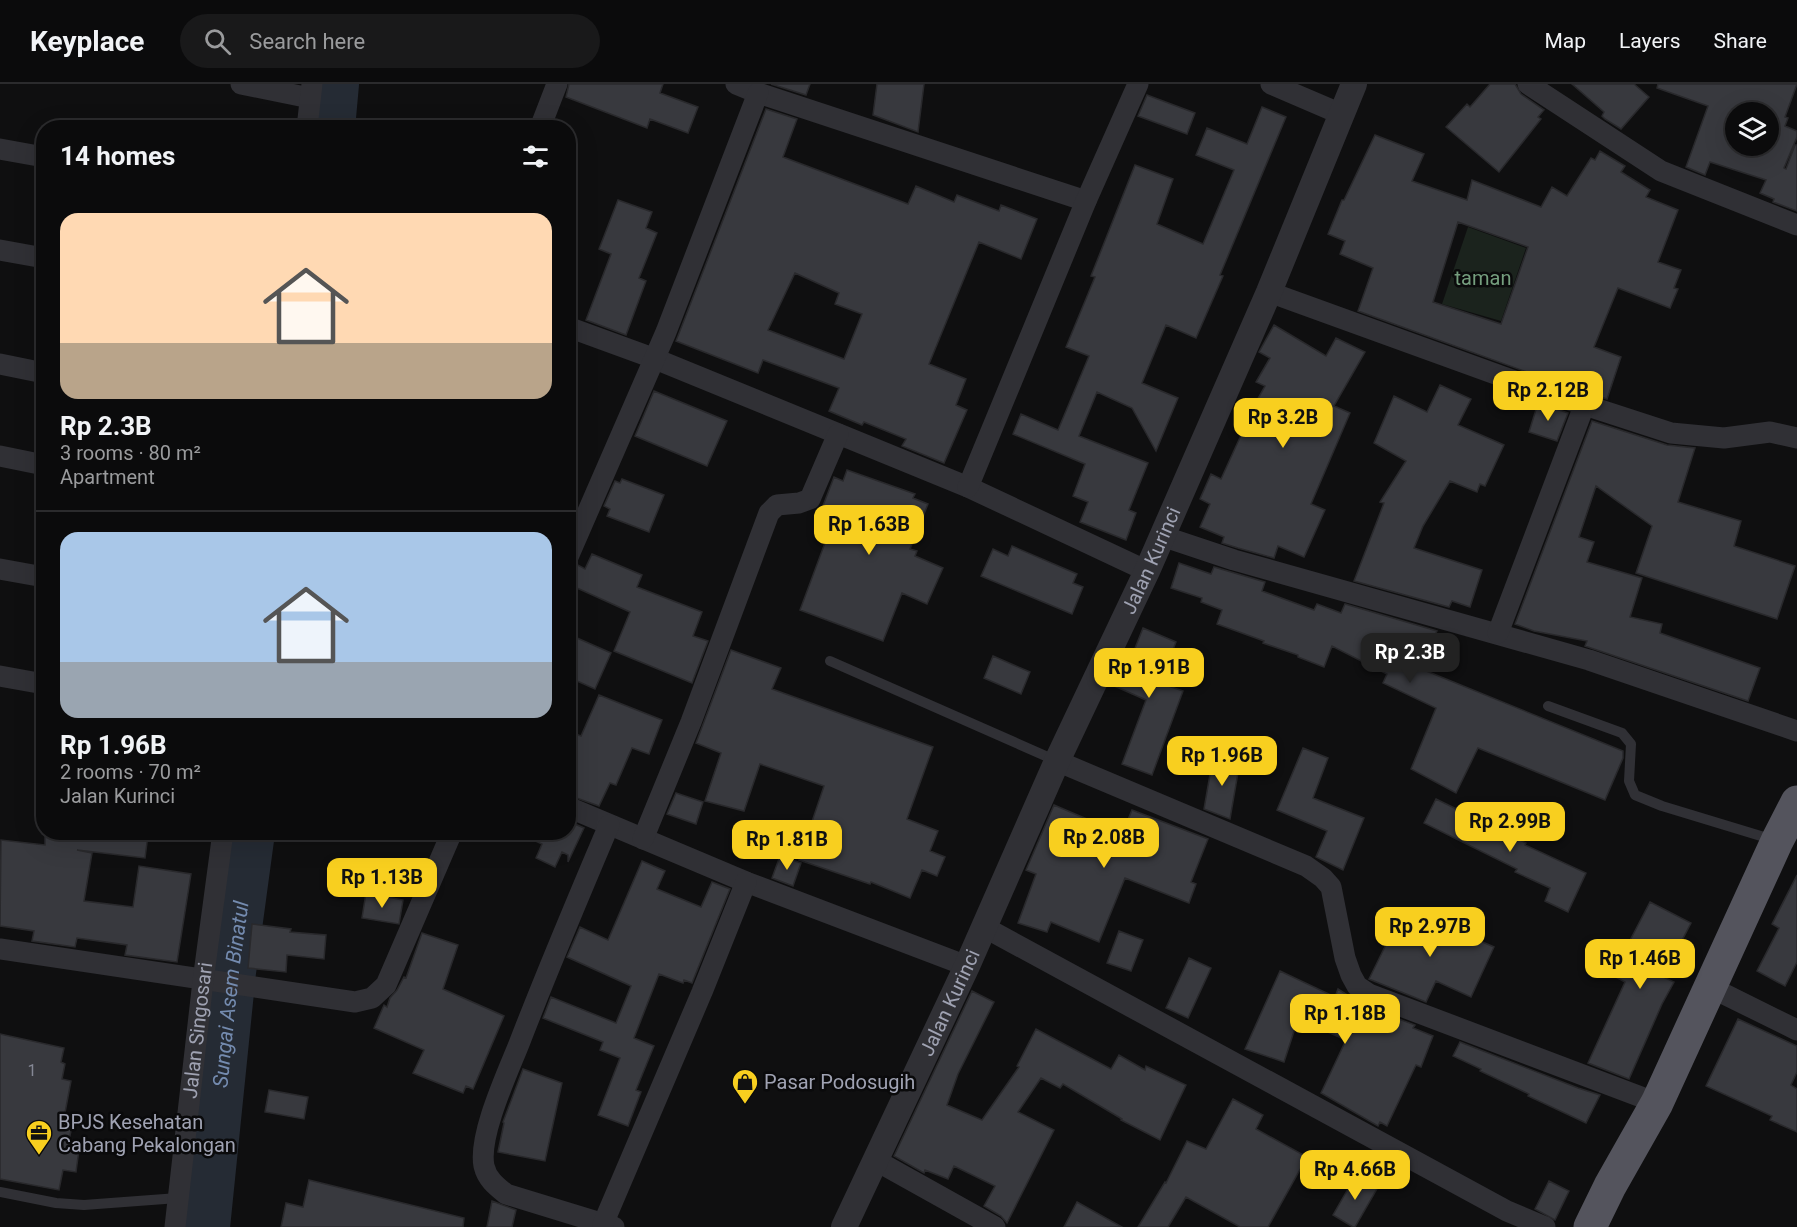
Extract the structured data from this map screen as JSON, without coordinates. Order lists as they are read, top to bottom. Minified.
{"streets":{"street":["Jalan Kurinci","Jalan Singosari"]},"water":["Sungai Asem Binatul"],"parks":["taman"],"places":{"shop":["Pasar Podosugih"],"office":["BPJS Kesehatan Cabang Pekalongan"]},"house_numbers":["1"],"page":{"header":"Keyplace","search":"Search here","nav":["Map","Layers","Share"],"heading":"14 homes","list":[{"name":"Rp 2.3B","note":"3 rooms · 80 m² · Apartment"},{"name":"Rp 1.96B","note":"2 rooms · 70 m² · Jalan Kurinci"}],"price":["Rp 2.12B","Rp 3.2B","Rp 1.63B","Rp 2.3B","Rp 1.91B","Rp 1.96B","Rp 2.99B","Rp 2.08B","Rp 1.81B","Rp 1.13B","Rp 2.97B","Rp 1.46B","Rp 1.18B","Rp 4.66B"]}}
